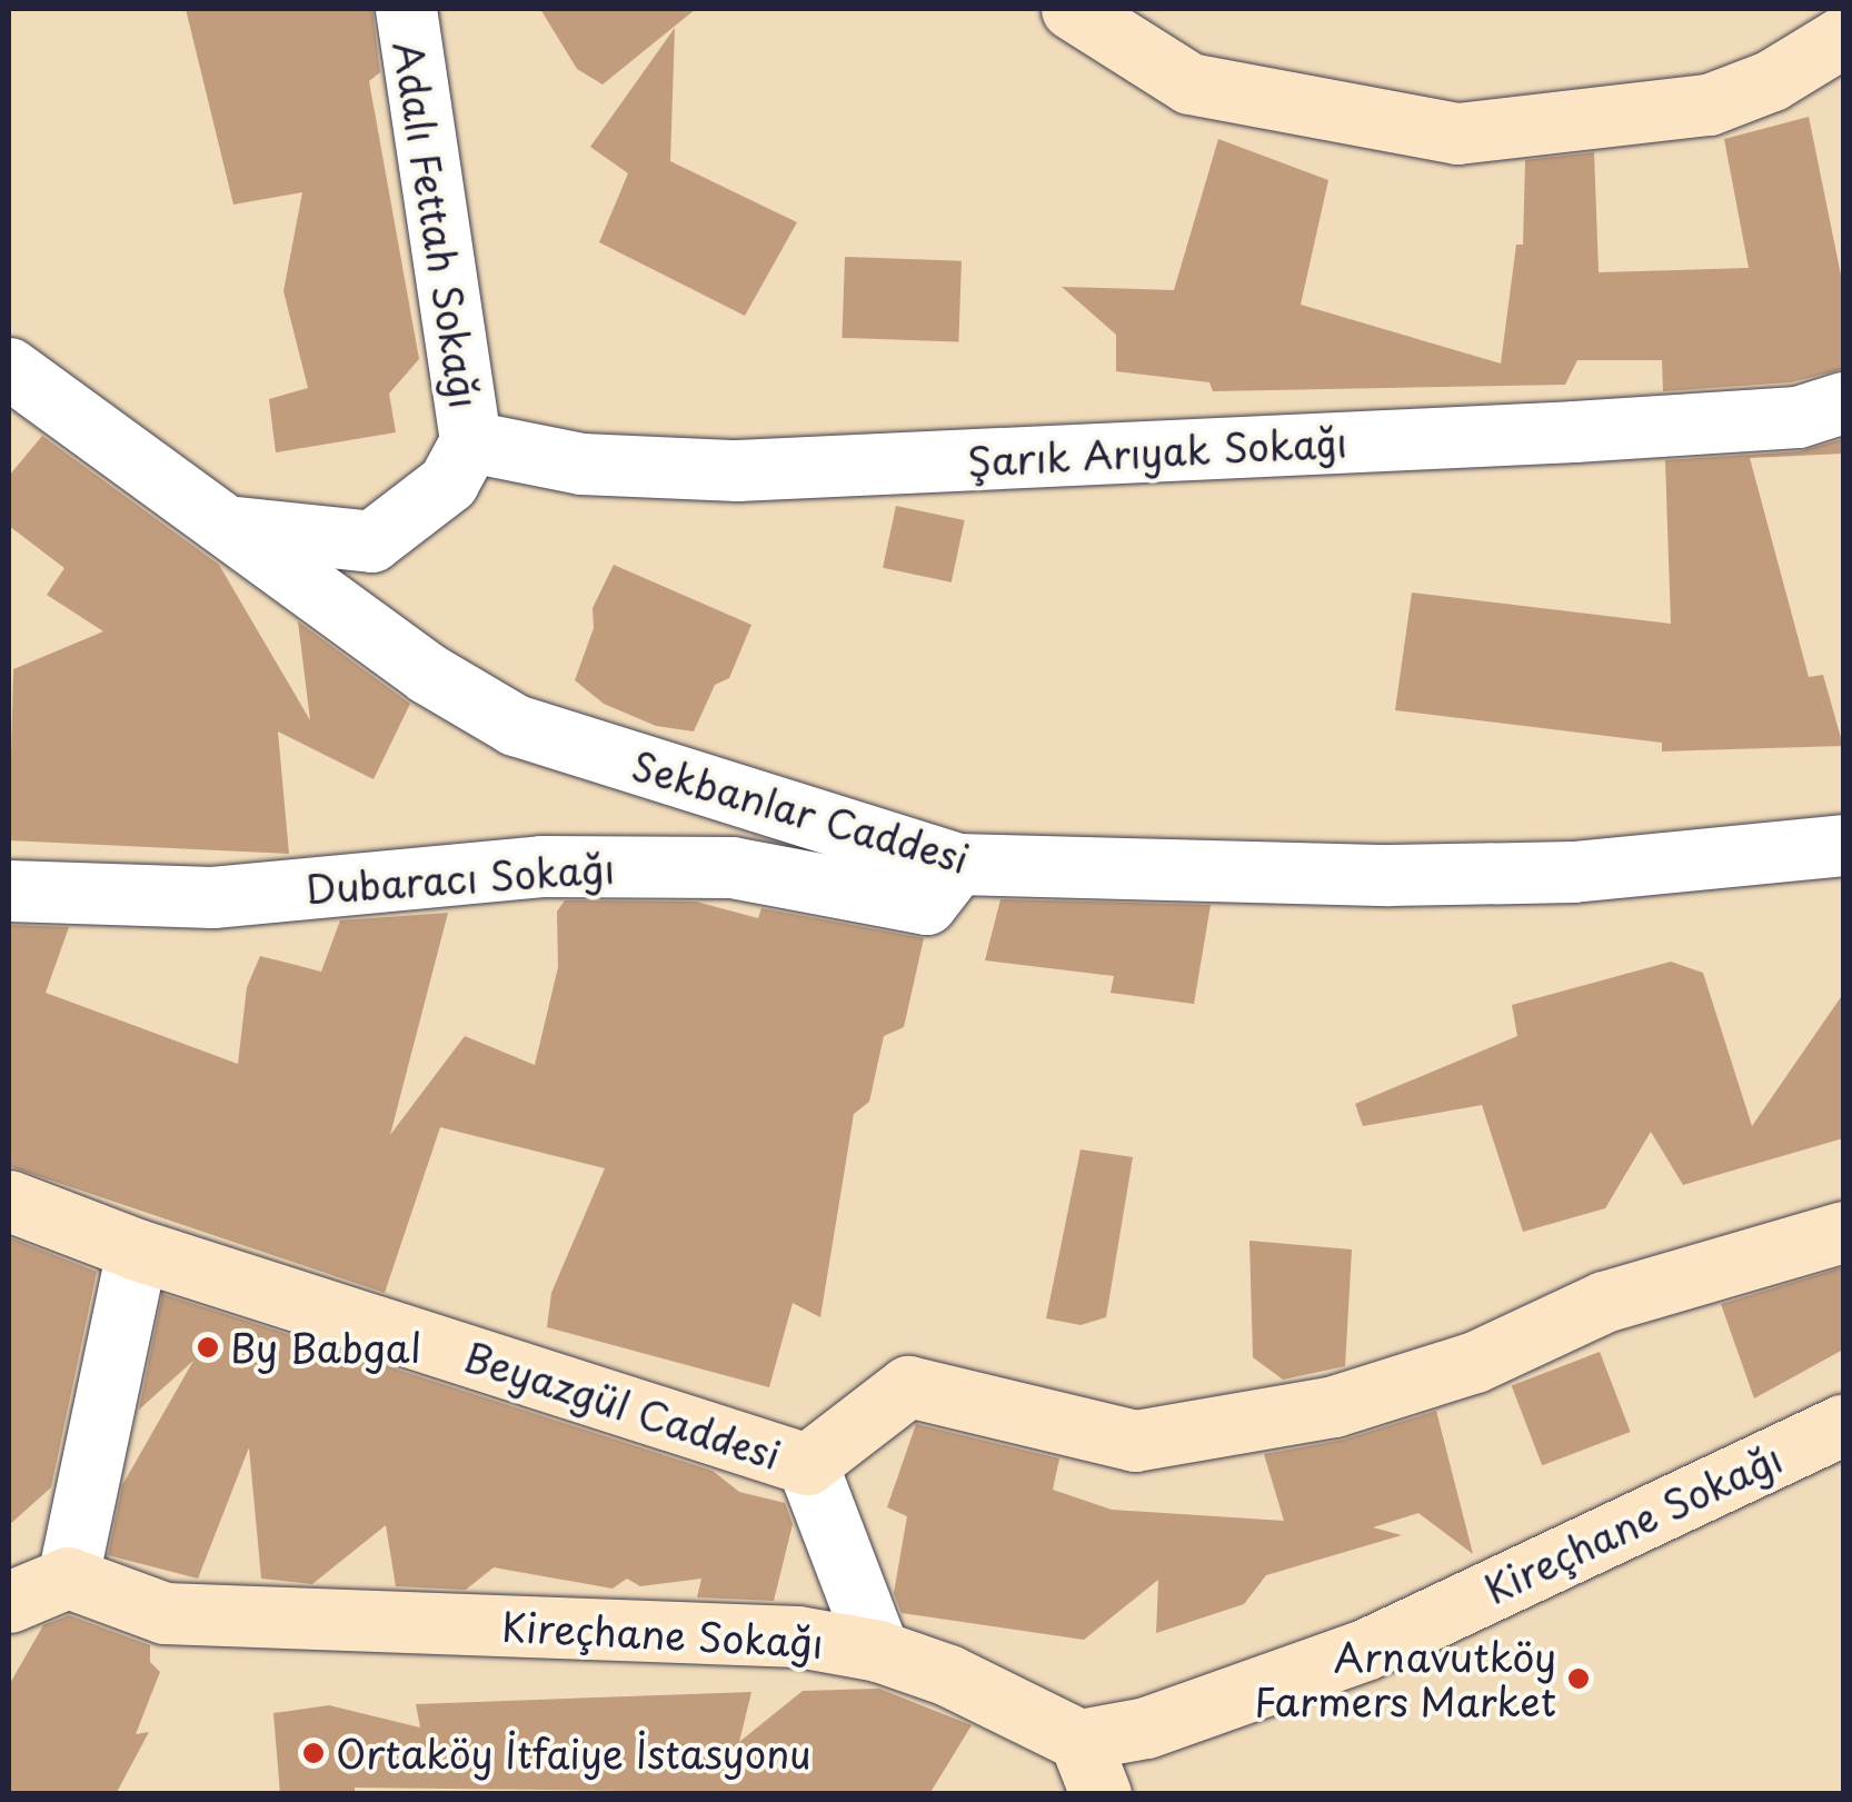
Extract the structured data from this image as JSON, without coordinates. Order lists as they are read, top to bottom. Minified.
{"streets":{"street":["Adalı Fettah Sokağı","Şarık Arıyak Sokağı","Sekbanlar Caddesi","Dubaracı Sokağı","Beyazgül Caddesi","Kireçhane Sokağı"]},"crossings":[["Adalı Fettah Sokağı","Şarık Arıyak Sokağı"],["Sekbanlar Caddesi","Dubaracı Sokağı"]],"places":["By Babgal","Arnavutköy Farmers Market","Ortaköy İtfaiye İstasyonu"]}
